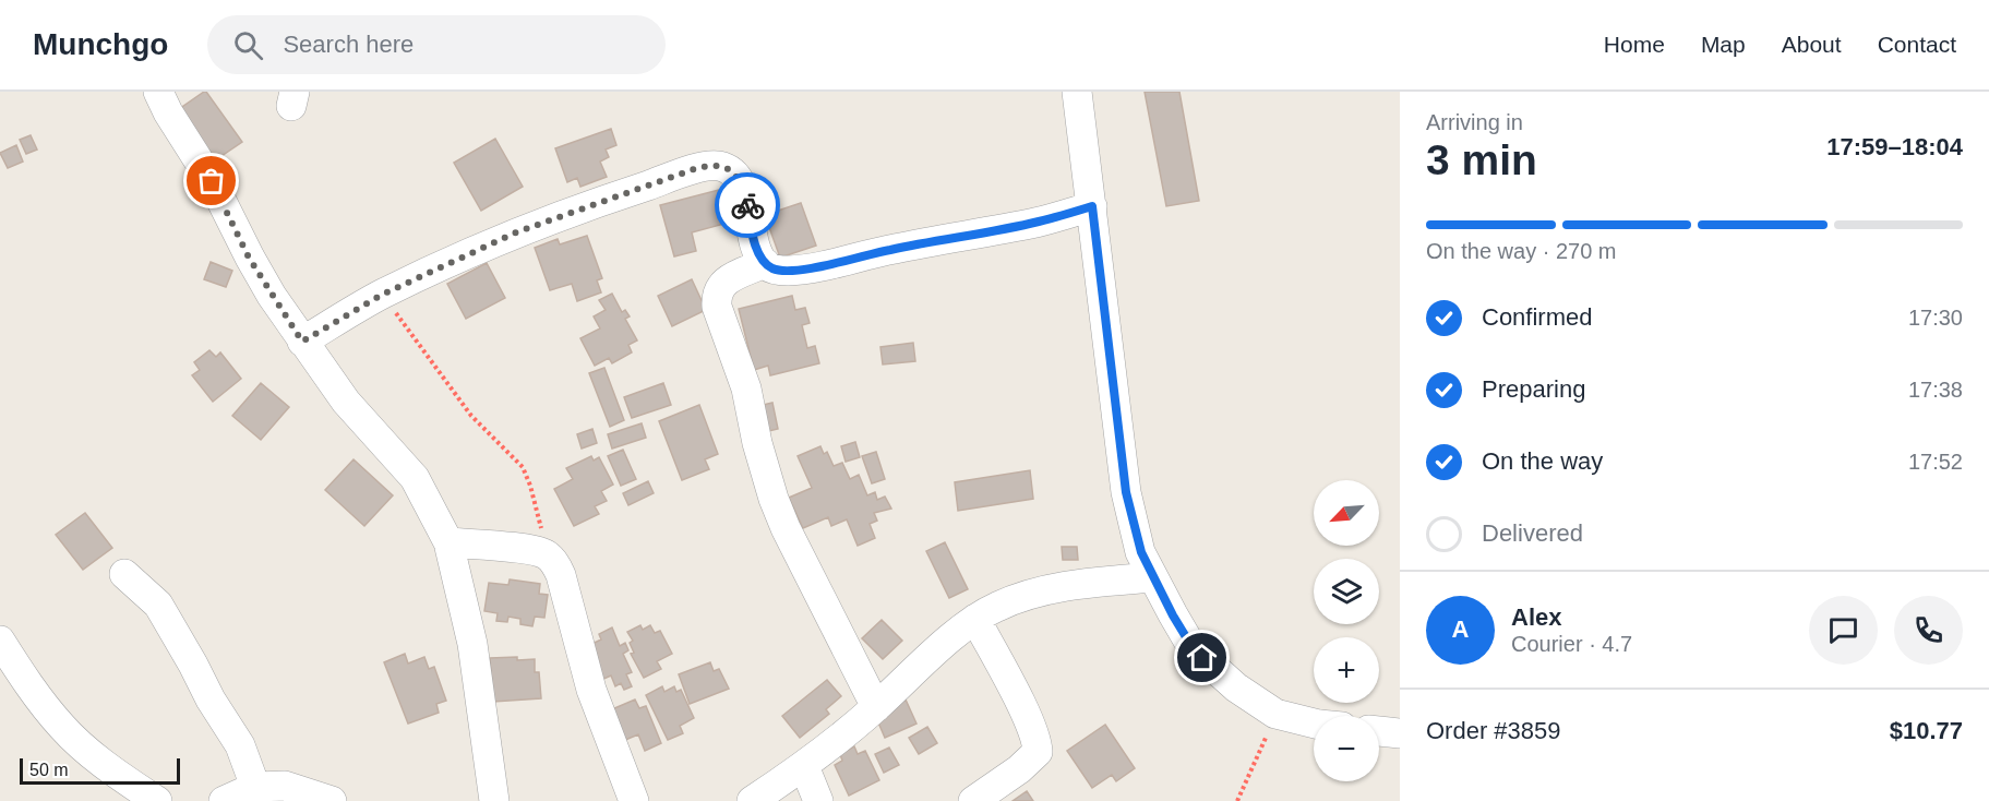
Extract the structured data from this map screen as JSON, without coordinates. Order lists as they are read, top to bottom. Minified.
{"scale_bar":"50 m","north":"bottom left","page":{"header":"Munchgo","search":"Search here","nav":["Home","Map","About","Contact"],"heading":["3 min","Arriving in","17:59–18:04"],"panel":["Alex","Courier · 4.7","Order #3859","$10.77"],"bar":"On the way · 270 m","list":[["Confirmed","17:30"],["Preparing","17:38"],["On the way","17:52"],"Delivered"],"map_buttons":["+","−"],"round":"A","scale":"50 m"}}
